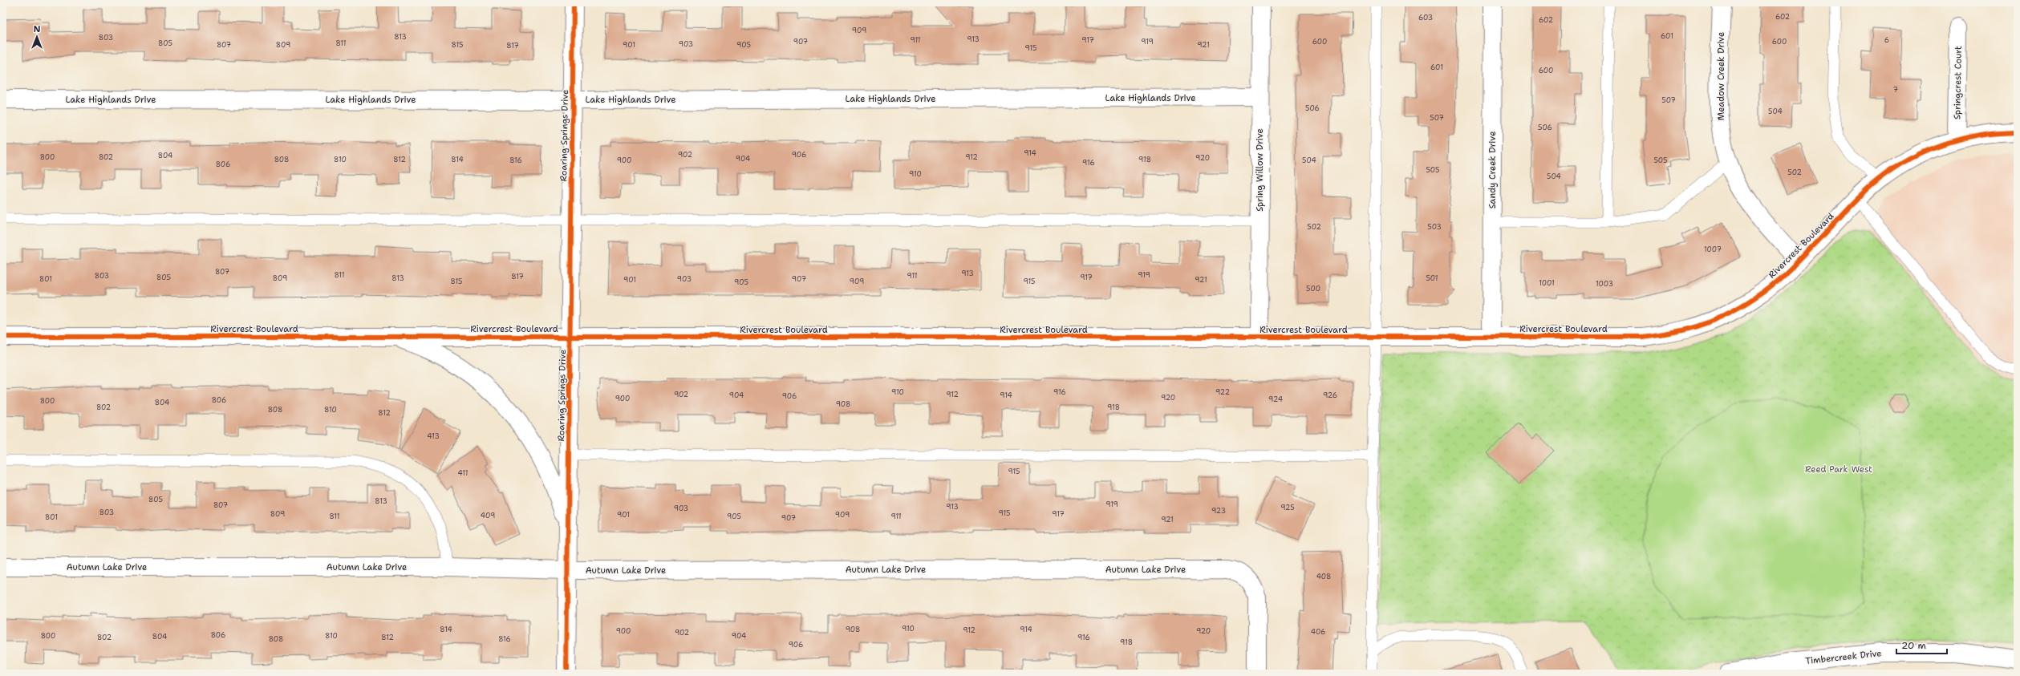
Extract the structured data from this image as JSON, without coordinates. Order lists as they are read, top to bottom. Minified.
{"streets":{"street":["Meadow Creek Drive","Springcrest Court","Lake Highlands Drive","Roaring Springs Drive","Spring Willow Drive","Sandy Creek Drive","Rivercrest Boulevard","Autumn Lake Drive","Timbercreek Drive"]},"crossings":[["Meadow Creek Drive","Rivercrest Boulevard"],["Springcrest Court","Rivercrest Boulevard"],["Lake Highlands Drive","Roaring Springs Drive"],["Lake Highlands Drive","Spring Willow Drive"],["Roaring Springs Drive","Rivercrest Boulevard"],["Roaring Springs Drive","Autumn Lake Drive"],["Spring Willow Drive","Rivercrest Boulevard"],["Sandy Creek Drive","Rivercrest Boulevard"]],"parks":["Reed Park West"],"house_numbers":["602","603","602","909","601","813","803","913","911","917","6","907","919","600","600","805","811","903","807","809","815","901","905","921","817","915","601","600","7","507","506","504","507","506","914","902","906","804","800","802","912","920","904","808","810","812","814","918","816","900","504","505","916","806","505","502","910","504","502","503","1007","807","913","811","919","803","911","817","805","917","809","813","501","801","903","907","901","921","815","909","915","905","1001","1003","500","910","916","922","902","912","904","914","926","906","920","900","924","806","800","804","908","802","918","808","810","812","413","915","411","805","813","919","807","913","925","903","923","803","915","809","917","901","909","409","811","905","911","801","907","921","408","910","814","908","914","912","900","920","406","902","806","800","810","904","804","802","812","916","808","816","918","906"],"scale_bar":"20 m","north":"top"}
